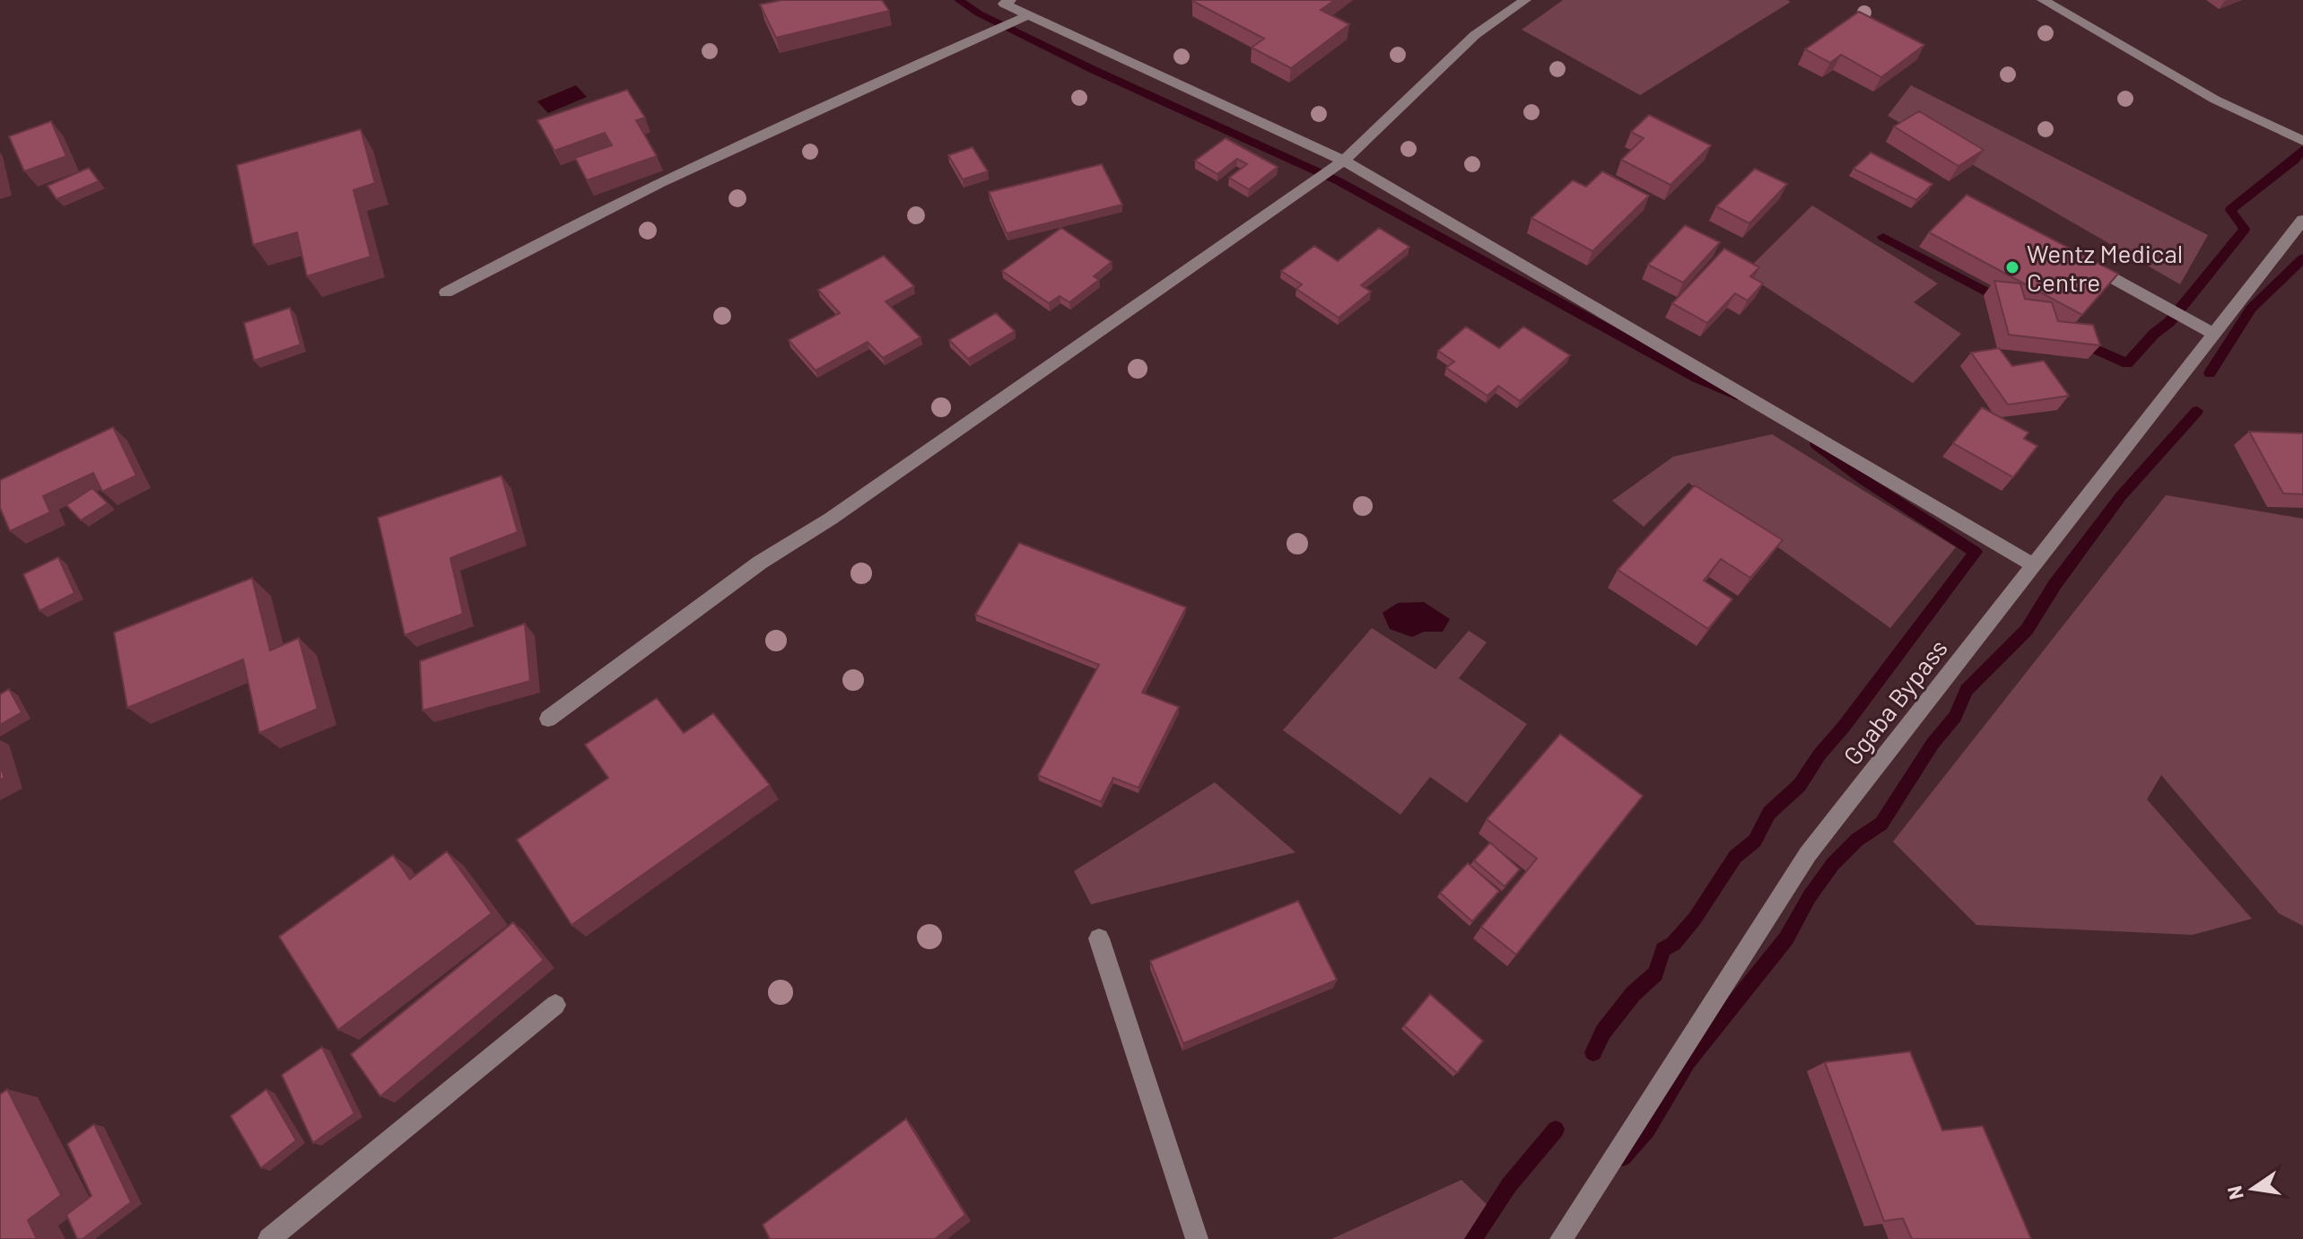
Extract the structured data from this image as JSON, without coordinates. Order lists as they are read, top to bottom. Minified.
{"streets":{"street":["Ggaba Bypass"]},"places":["Wentz Medical Centre"],"north":"left"}
